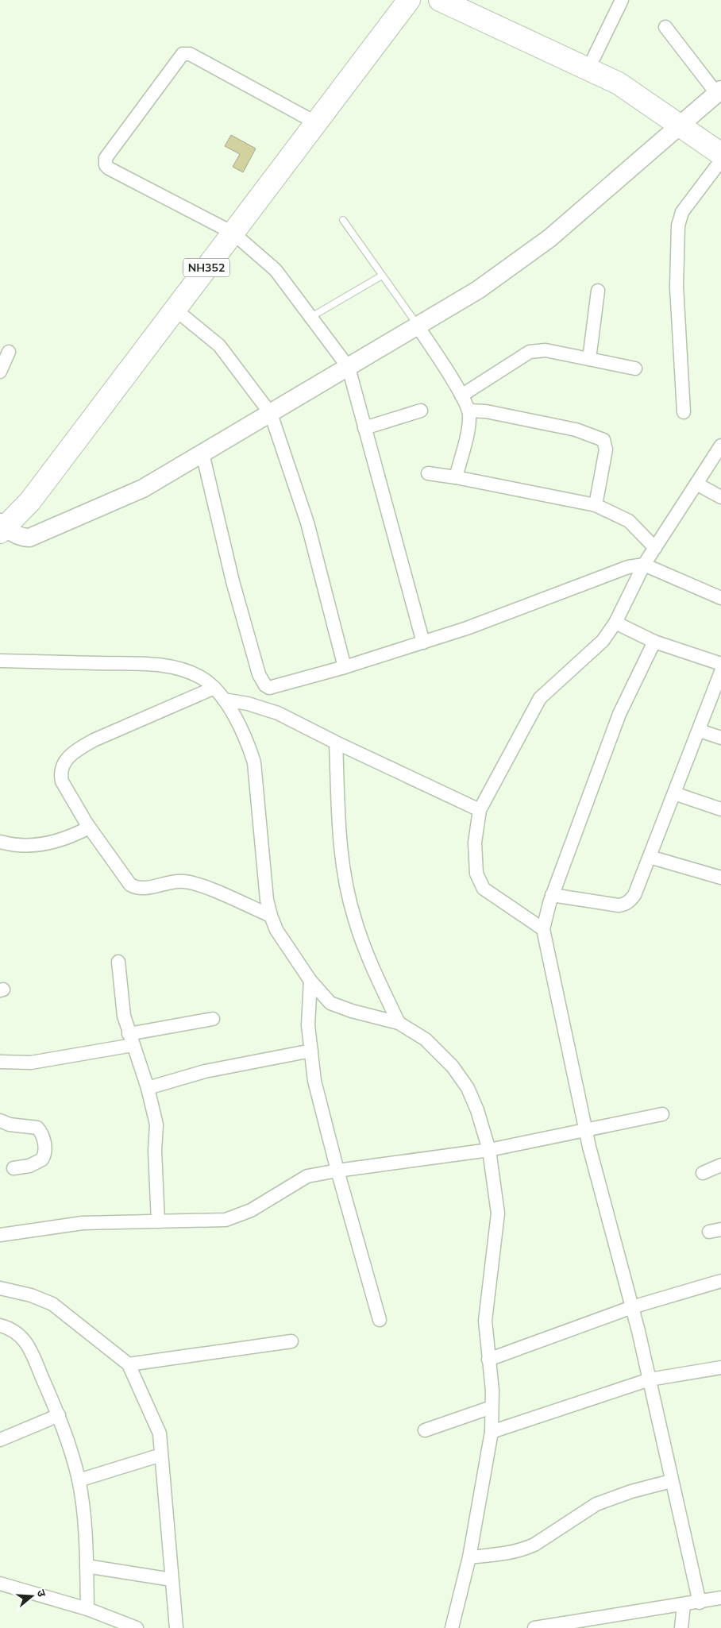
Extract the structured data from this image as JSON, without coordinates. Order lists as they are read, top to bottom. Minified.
{"streets":{"highway":["NH352"]},"north":"right"}
